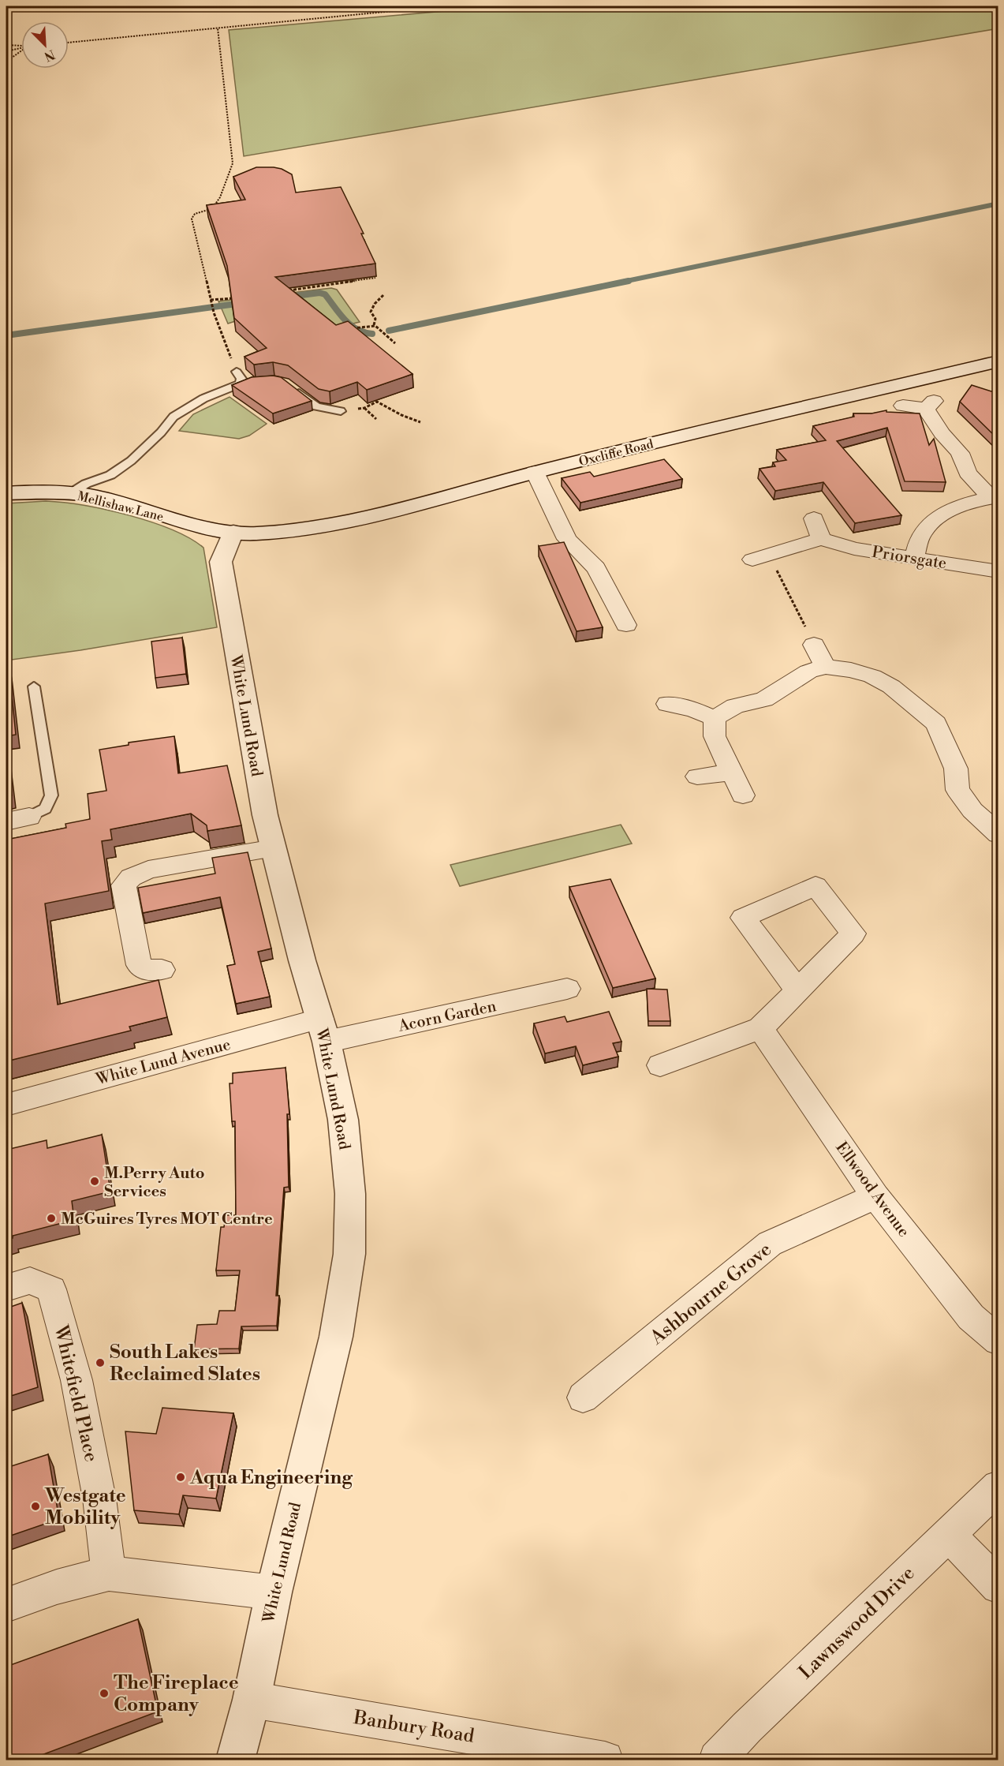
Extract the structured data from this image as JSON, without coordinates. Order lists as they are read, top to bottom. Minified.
{"streets":{"main road":["Oxcliffe Road","Mellishaw Lane","White Lund Road"],"street":["Priorsgate","Acorn Garden","White Lund Avenue","Ellwood Avenue","Ashbourne Grove","Whitefield Place","Lawnswood Drive","Banbury Road"]},"crossings":[["Oxcliffe Road","Mellishaw Lane"],["Oxcliffe Road","White Lund Road"],["Mellishaw Lane","White Lund Road"],["White Lund Road","Acorn Garden"],["White Lund Road","White Lund Avenue"],["White Lund Road","Banbury Road"],["Acorn Garden","White Lund Avenue"],["Ellwood Avenue","Ashbourne Grove"]],"places":["M.Perry Auto Services","McGuires Tyres MOT Centre","South Lakes Reclaimed Slates","Aqua Engineering","Westgate Mobility","The Fireplace Company"],"north":"bottom right"}
